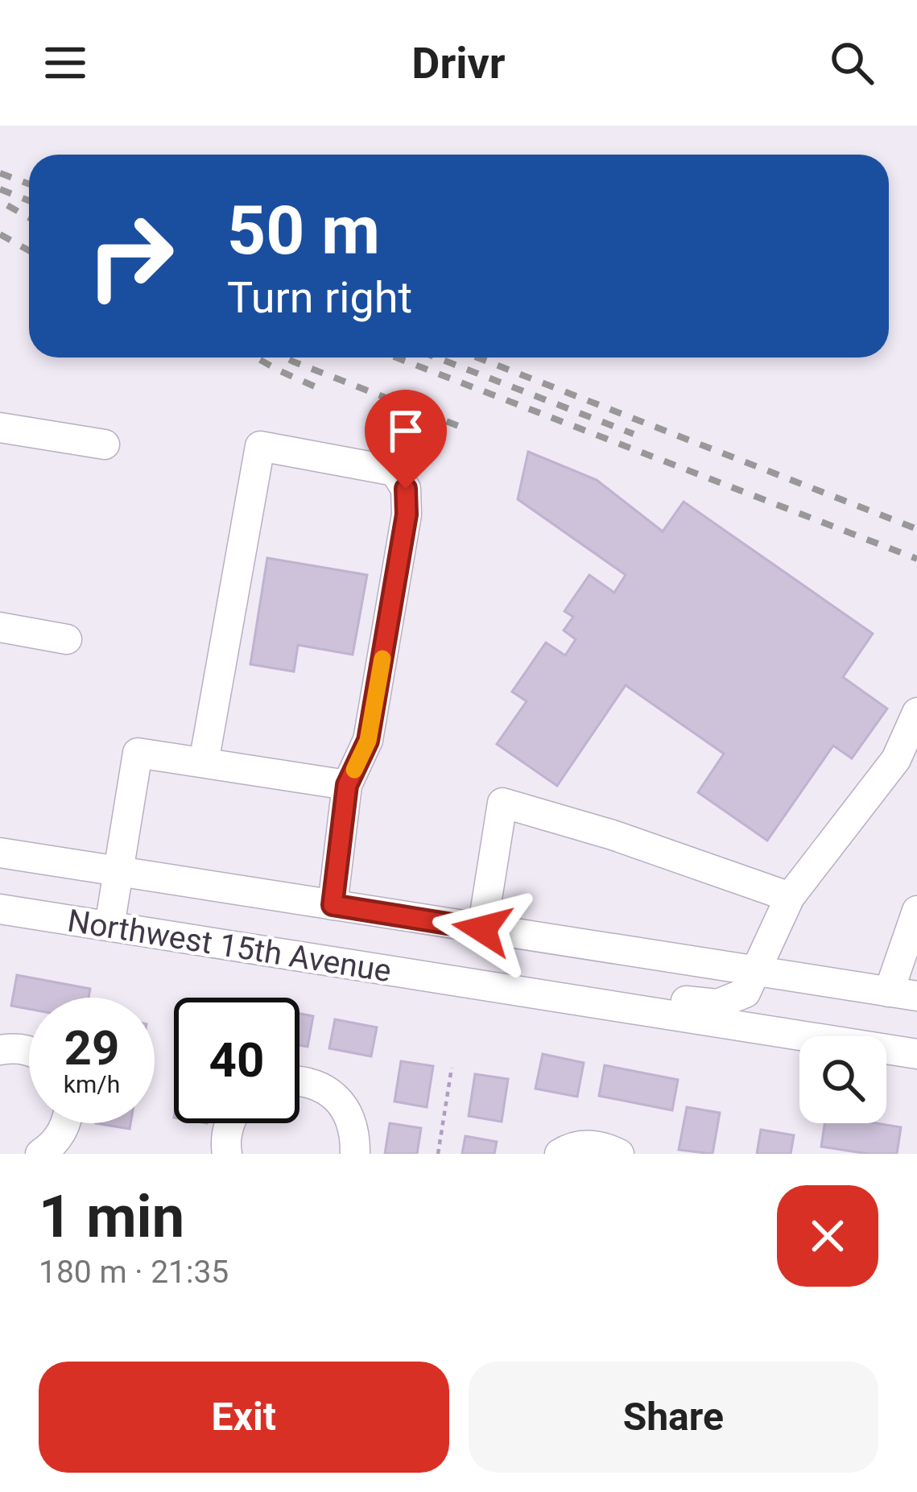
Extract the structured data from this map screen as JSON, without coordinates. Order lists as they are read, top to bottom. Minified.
{"streets":{"street":["Northwest 15th Avenue"]},"page":{"header":"Drivr","turn":["50 m","Turn right"],"speed":"29 km/h","limit":"40","heading":["1 min","180 m · 21:35"],"buttons":["Exit","Share"]}}
